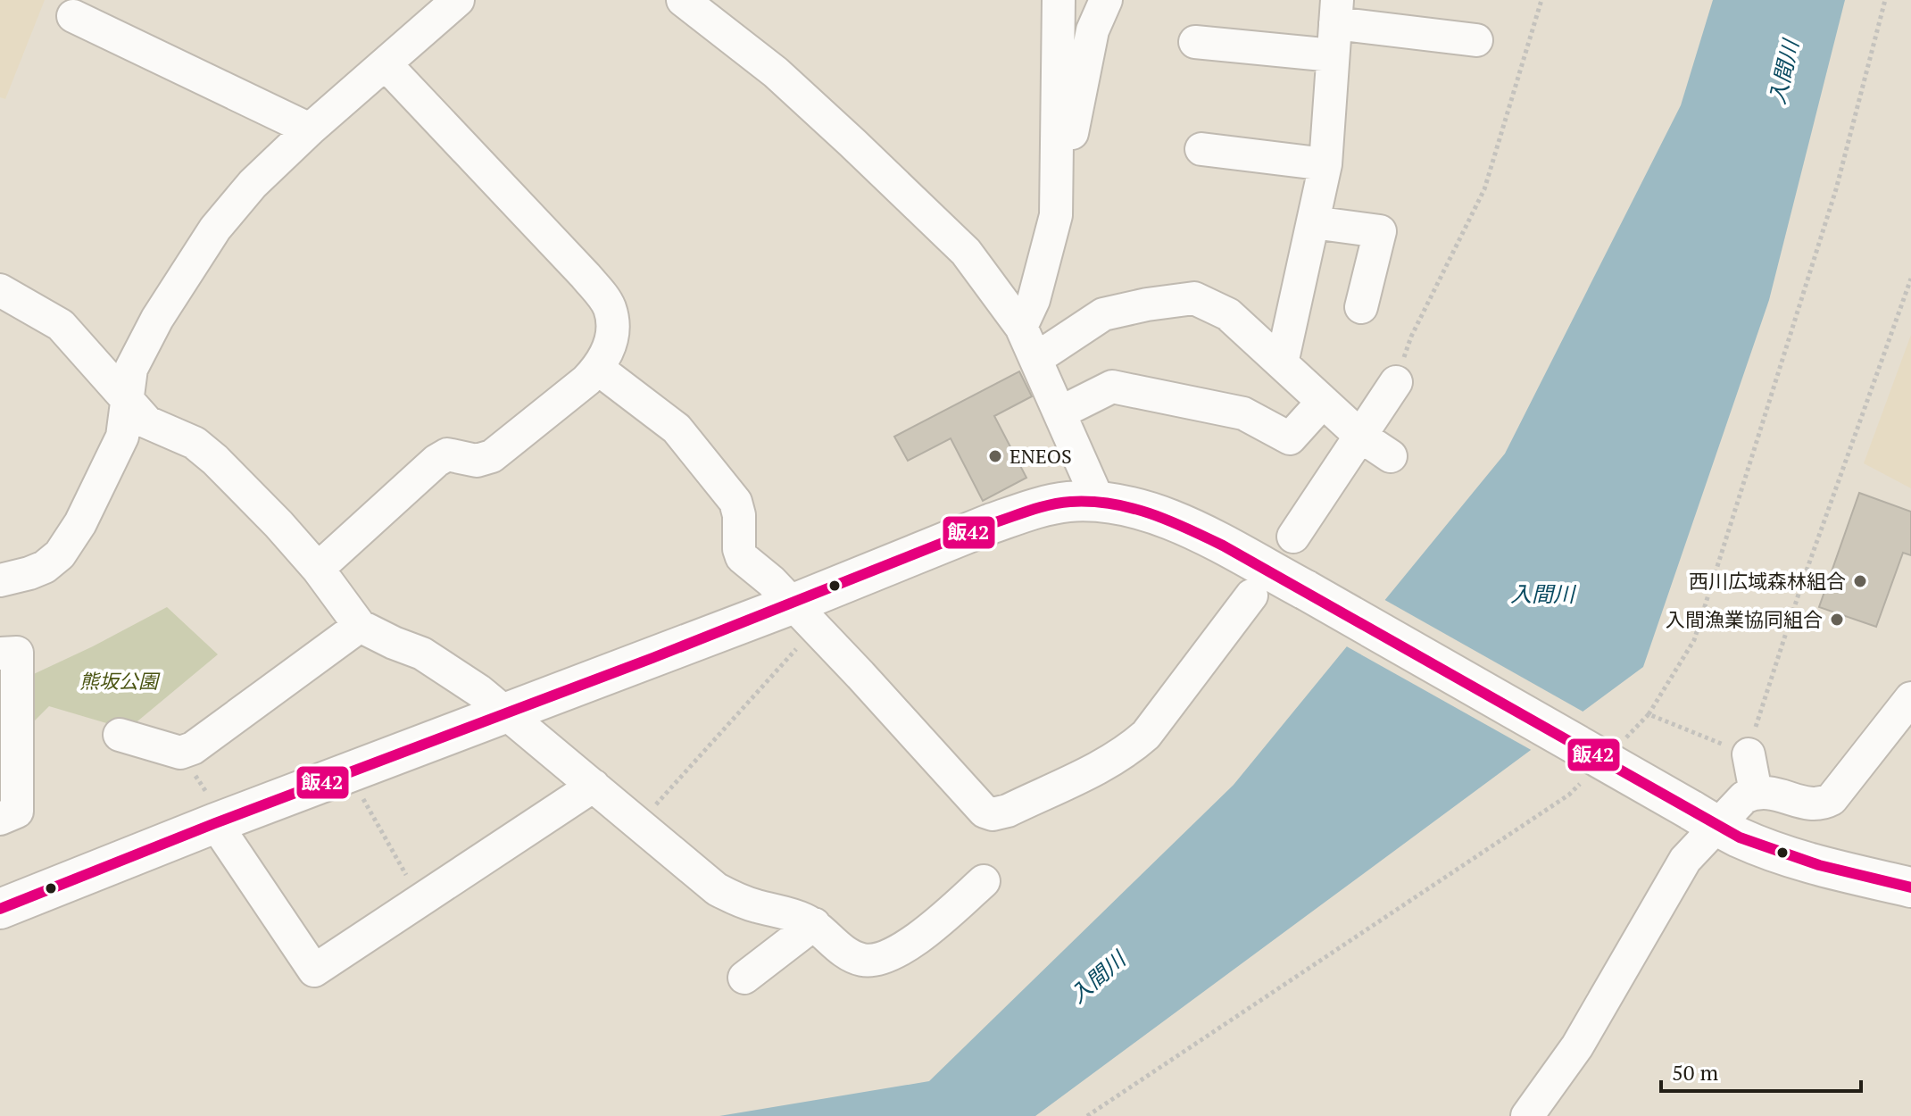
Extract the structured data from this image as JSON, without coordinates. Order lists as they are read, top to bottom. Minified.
{"water":["入間川"],"parks":["熊坂公園"],"places":["ENEOS","西川広域森林組合","入間漁業協同組合"],"lines":["transit line 飯42"],"scale_bar":"50 m"}
